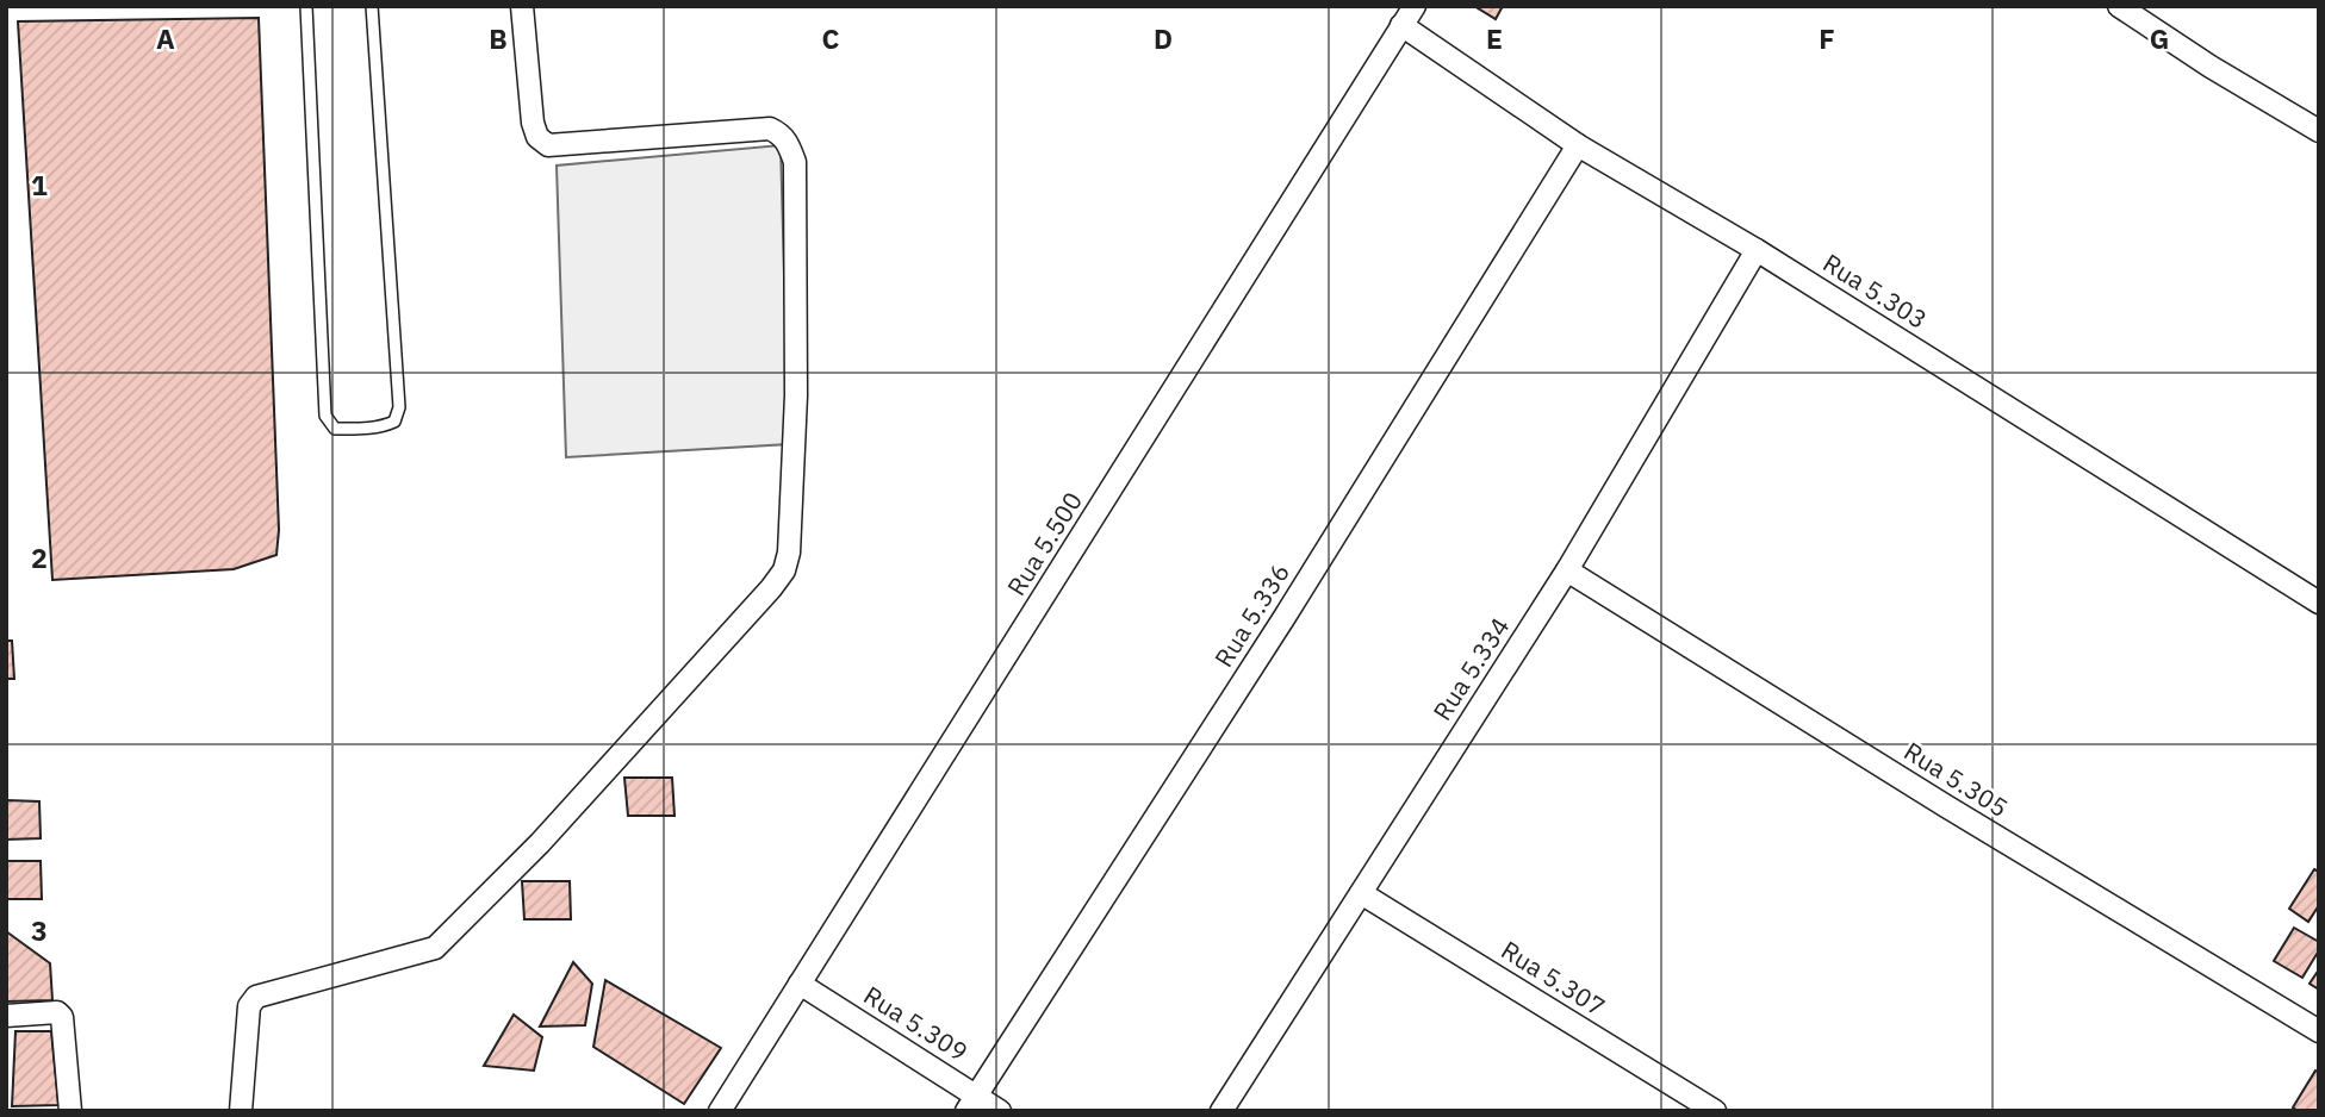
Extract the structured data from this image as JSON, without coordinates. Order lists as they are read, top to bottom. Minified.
{"streets":{"street":["Rua 5.303","Rua 5.500","Rua 5.336","Rua 5.334","Rua 5.305","Rua 5.307","Rua 5.309"]},"crossings":[["Rua 5.303","Rua 5.500"],["Rua 5.303","Rua 5.336"],["Rua 5.303","Rua 5.334"],["Rua 5.500","Rua 5.309"],["Rua 5.336","Rua 5.309"],["Rua 5.334","Rua 5.305"],["Rua 5.334","Rua 5.307"]],"grid":{"columns":["A","B","C","D","E","F","G"],"rows":["1","2","3"]}}
